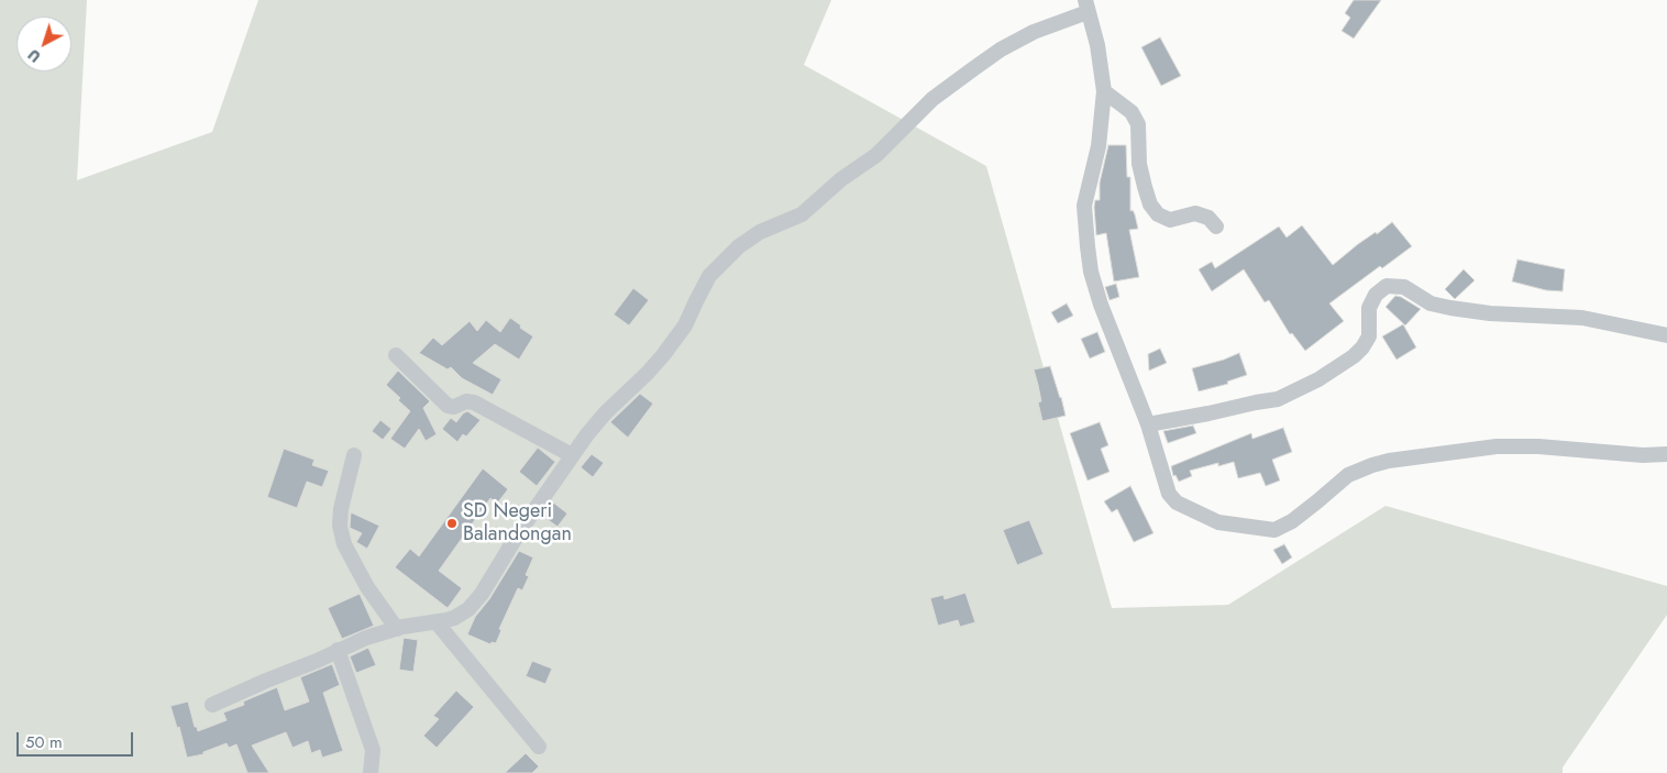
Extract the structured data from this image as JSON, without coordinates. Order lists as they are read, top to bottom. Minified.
{"places":["SD Negeri Balandongan"],"scale_bar":"50 m","north":"bottom left"}
